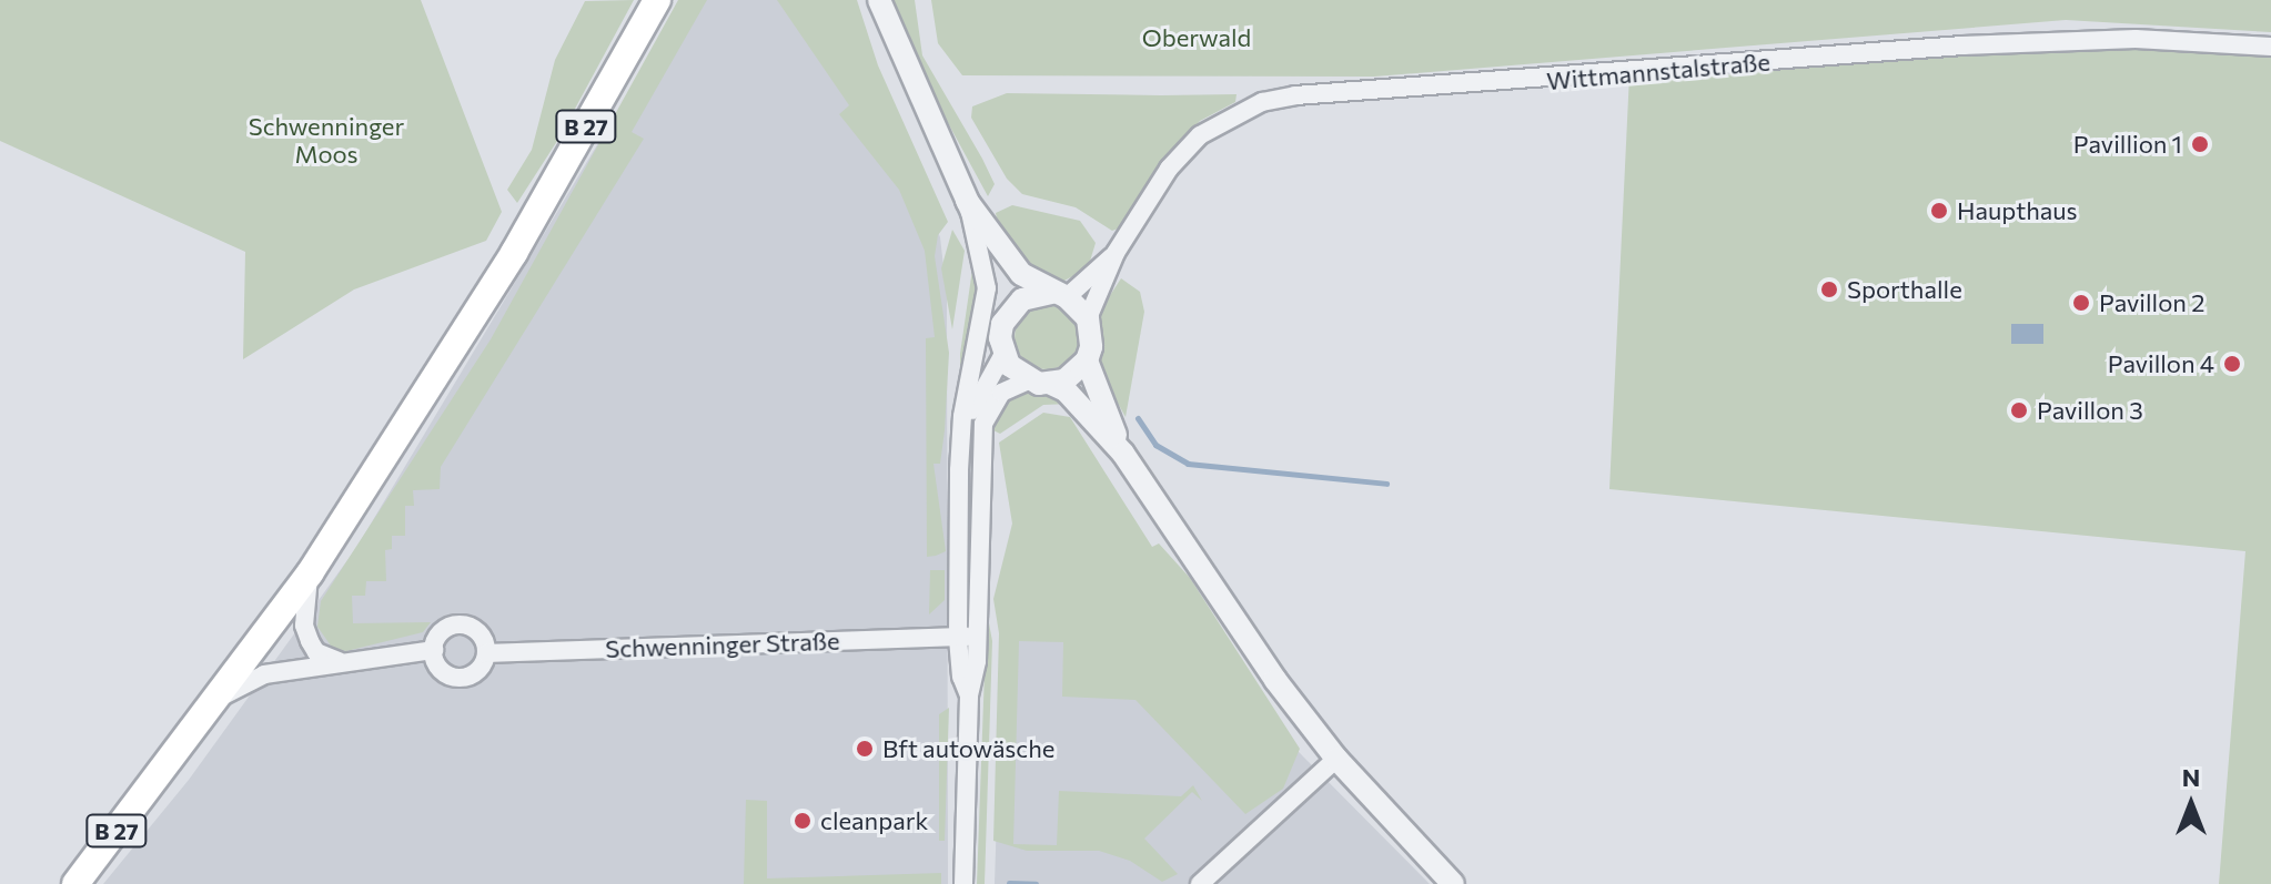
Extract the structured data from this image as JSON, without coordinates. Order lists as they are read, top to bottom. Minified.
{"streets":{"main road":["B 27"],"street":["Wittmannstalstraße","Schwenninger Straße"]},"parks":["Oberwald","Schwenninger Moos"],"places":["Pavillion 1","Haupthaus","Sporthalle","Pavillon 2","Pavillon 4","Pavillon 3","Bft autowäsche","cleanpark"],"north":"top"}
